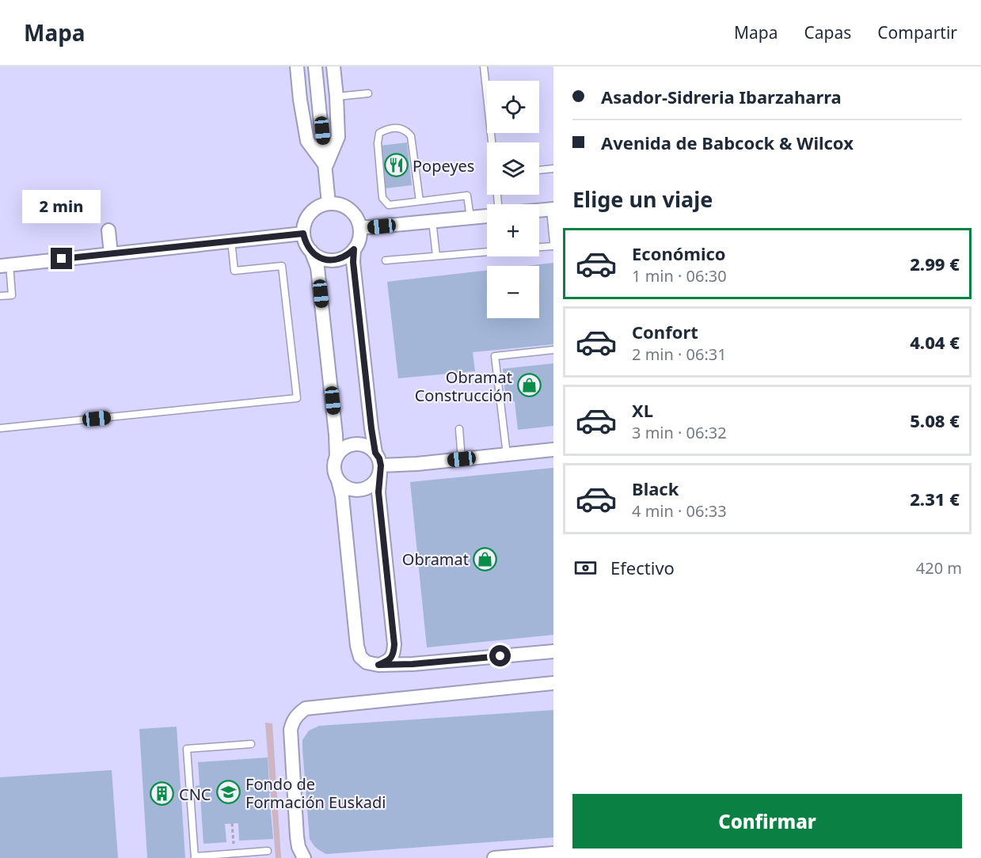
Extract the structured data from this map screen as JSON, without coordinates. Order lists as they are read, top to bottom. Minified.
{"places":{"restaurant":["Popeyes"],"shop":["Obramat Construcción","Obramat"],"school or university":["Fondo de Formación Euskadi"],"building":["CNC"]},"page":{"header":"Mapa","nav":["Mapa","Capas","Compartir"],"banner":["Asador-Sidreria Ibarzaharra","Avenida de Babcock & Wilcox"],"map_buttons":["+","−"],"heading":"Elige un viaje","bubble":"2 min","list":[{"name":"Económico","note":"1 min · 06:30","value":"2.99 €"},{"name":"Confort","note":"2 min · 06:31","value":"4.04 €"},{"name":"XL","note":"3 min · 06:32","value":"5.08 €"},{"name":"Black","note":"4 min · 06:33","value":"2.31 €"}],"pay":["Efectivo","420 m"],"buttons":"Confirmar"}}
